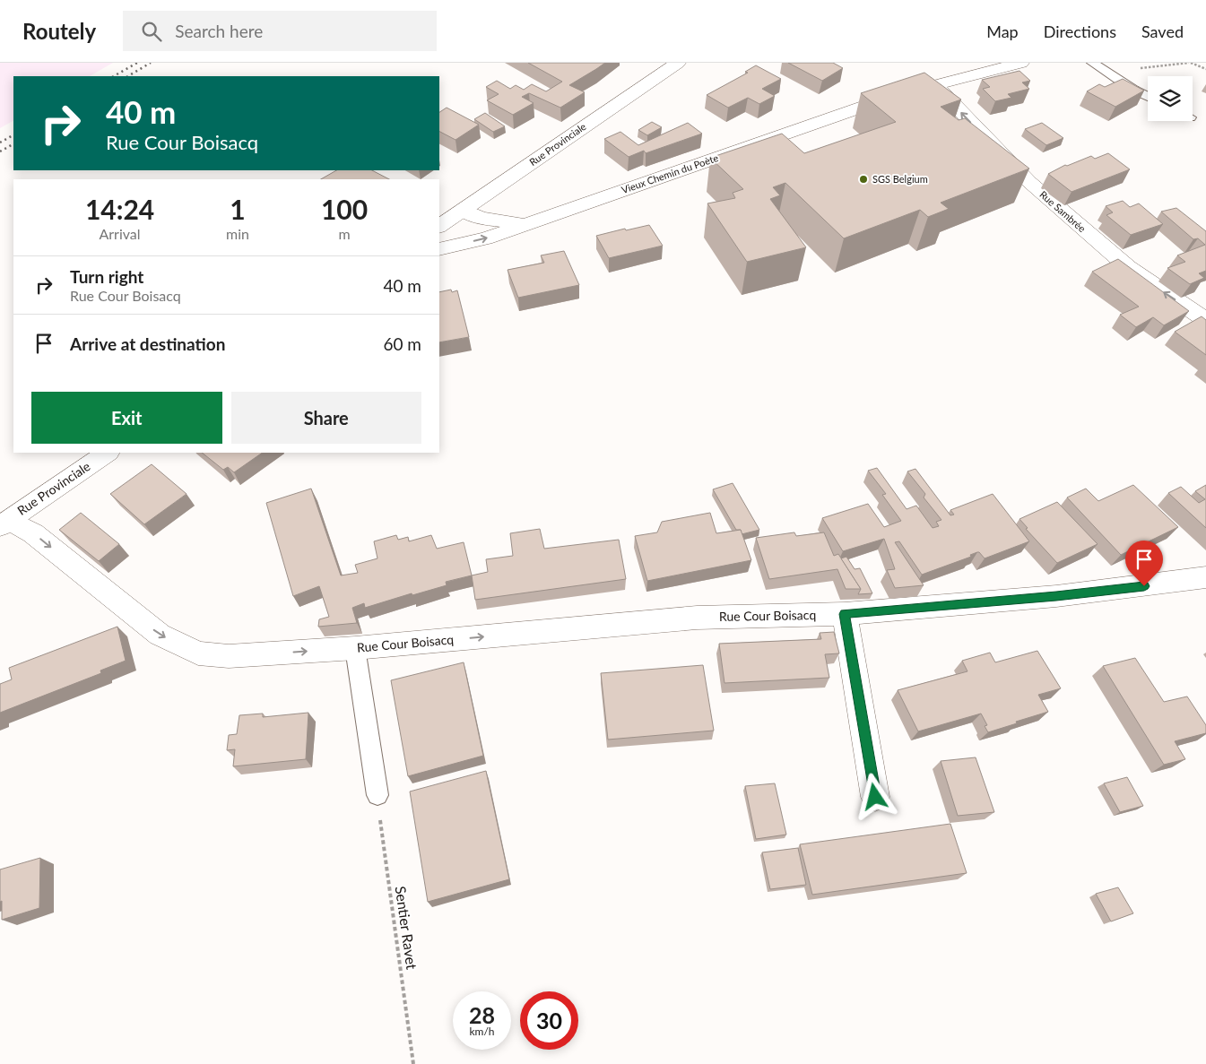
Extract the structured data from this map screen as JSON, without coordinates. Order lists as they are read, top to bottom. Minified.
{"streets":{"street":["Rue Provinciale","Vieux Chemin du Poète","Rue Sambrée","Rue Cour Boisacq"],"path":["Sentier Ravet"]},"crossings":[["Rue Provinciale","Rue Cour Boisacq"],["Vieux Chemin du Poète","Rue Sambrée"]],"one_way":["Rue Sambrée","Rue Cour Boisacq"],"places":["SGS Belgium"],"page":{"header":"Routely","search":"Search here","nav":["Map","Directions","Saved"],"turn":["40 m","Rue Cour Boisacq"],"eta":["14:24","Arrival","1","min","100","m"],"list":[{"name":"Turn right","note":"Rue Cour Boisacq","value":"40 m"},{"name":"Arrive at destination","value":"60 m"}],"buttons":["Exit","Share"],"speed":"28 km/h","limit":"30"}}
